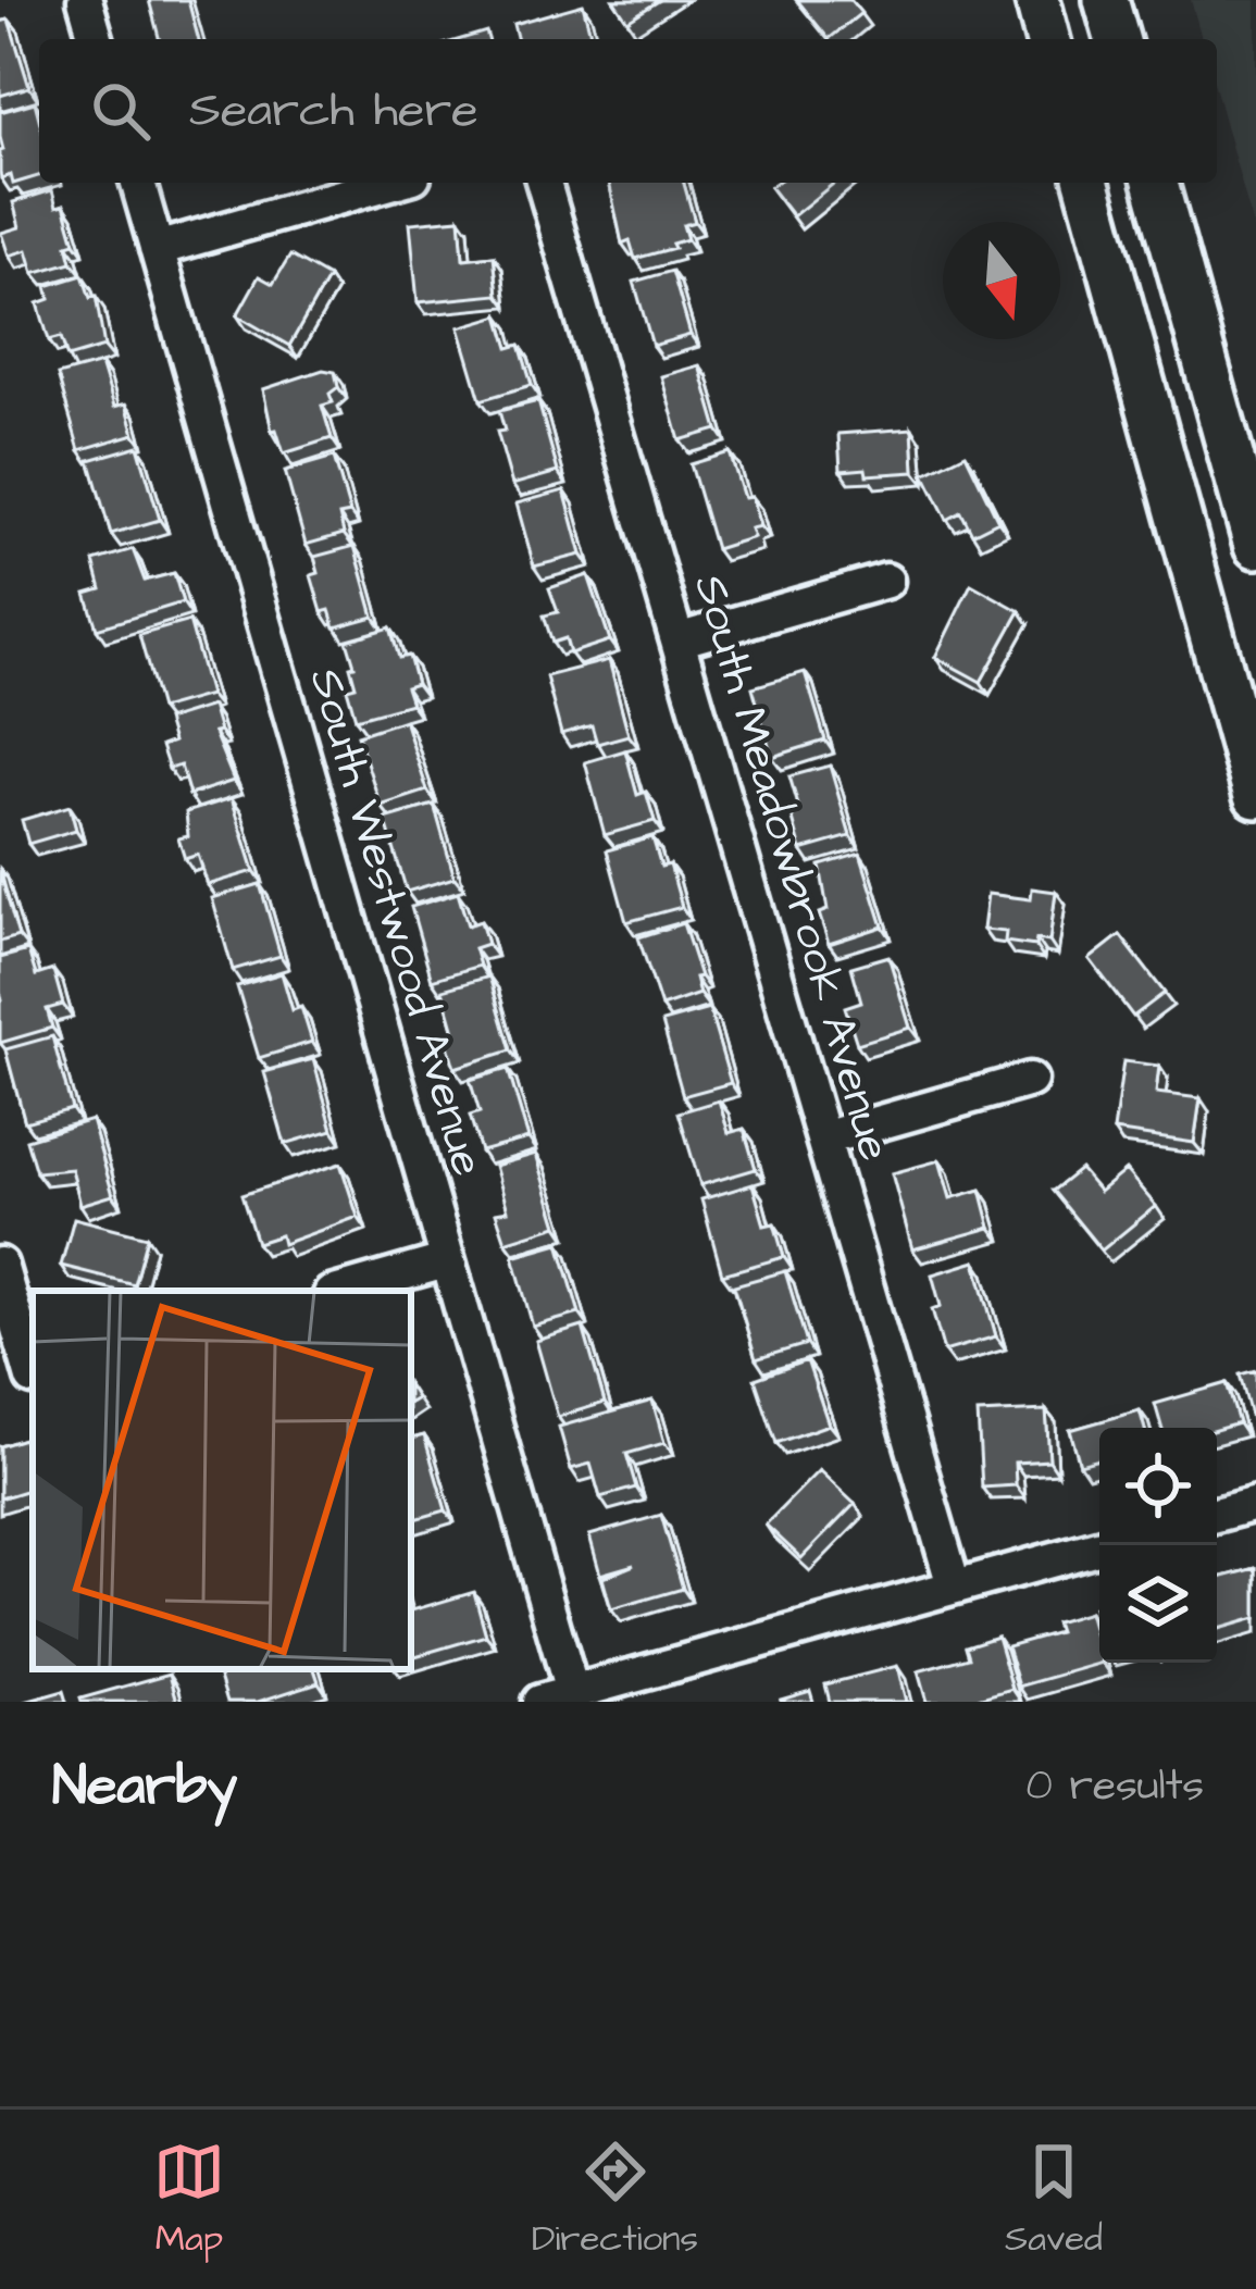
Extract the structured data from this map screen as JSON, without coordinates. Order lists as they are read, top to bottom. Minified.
{"streets":{"street":["South Meadowbrook Avenue","South Westwood Avenue"]},"north":"bottom","page":{"search":"Search here","heading":["Nearby","0 results"],"nav":["Map","Directions","Saved"]}}
